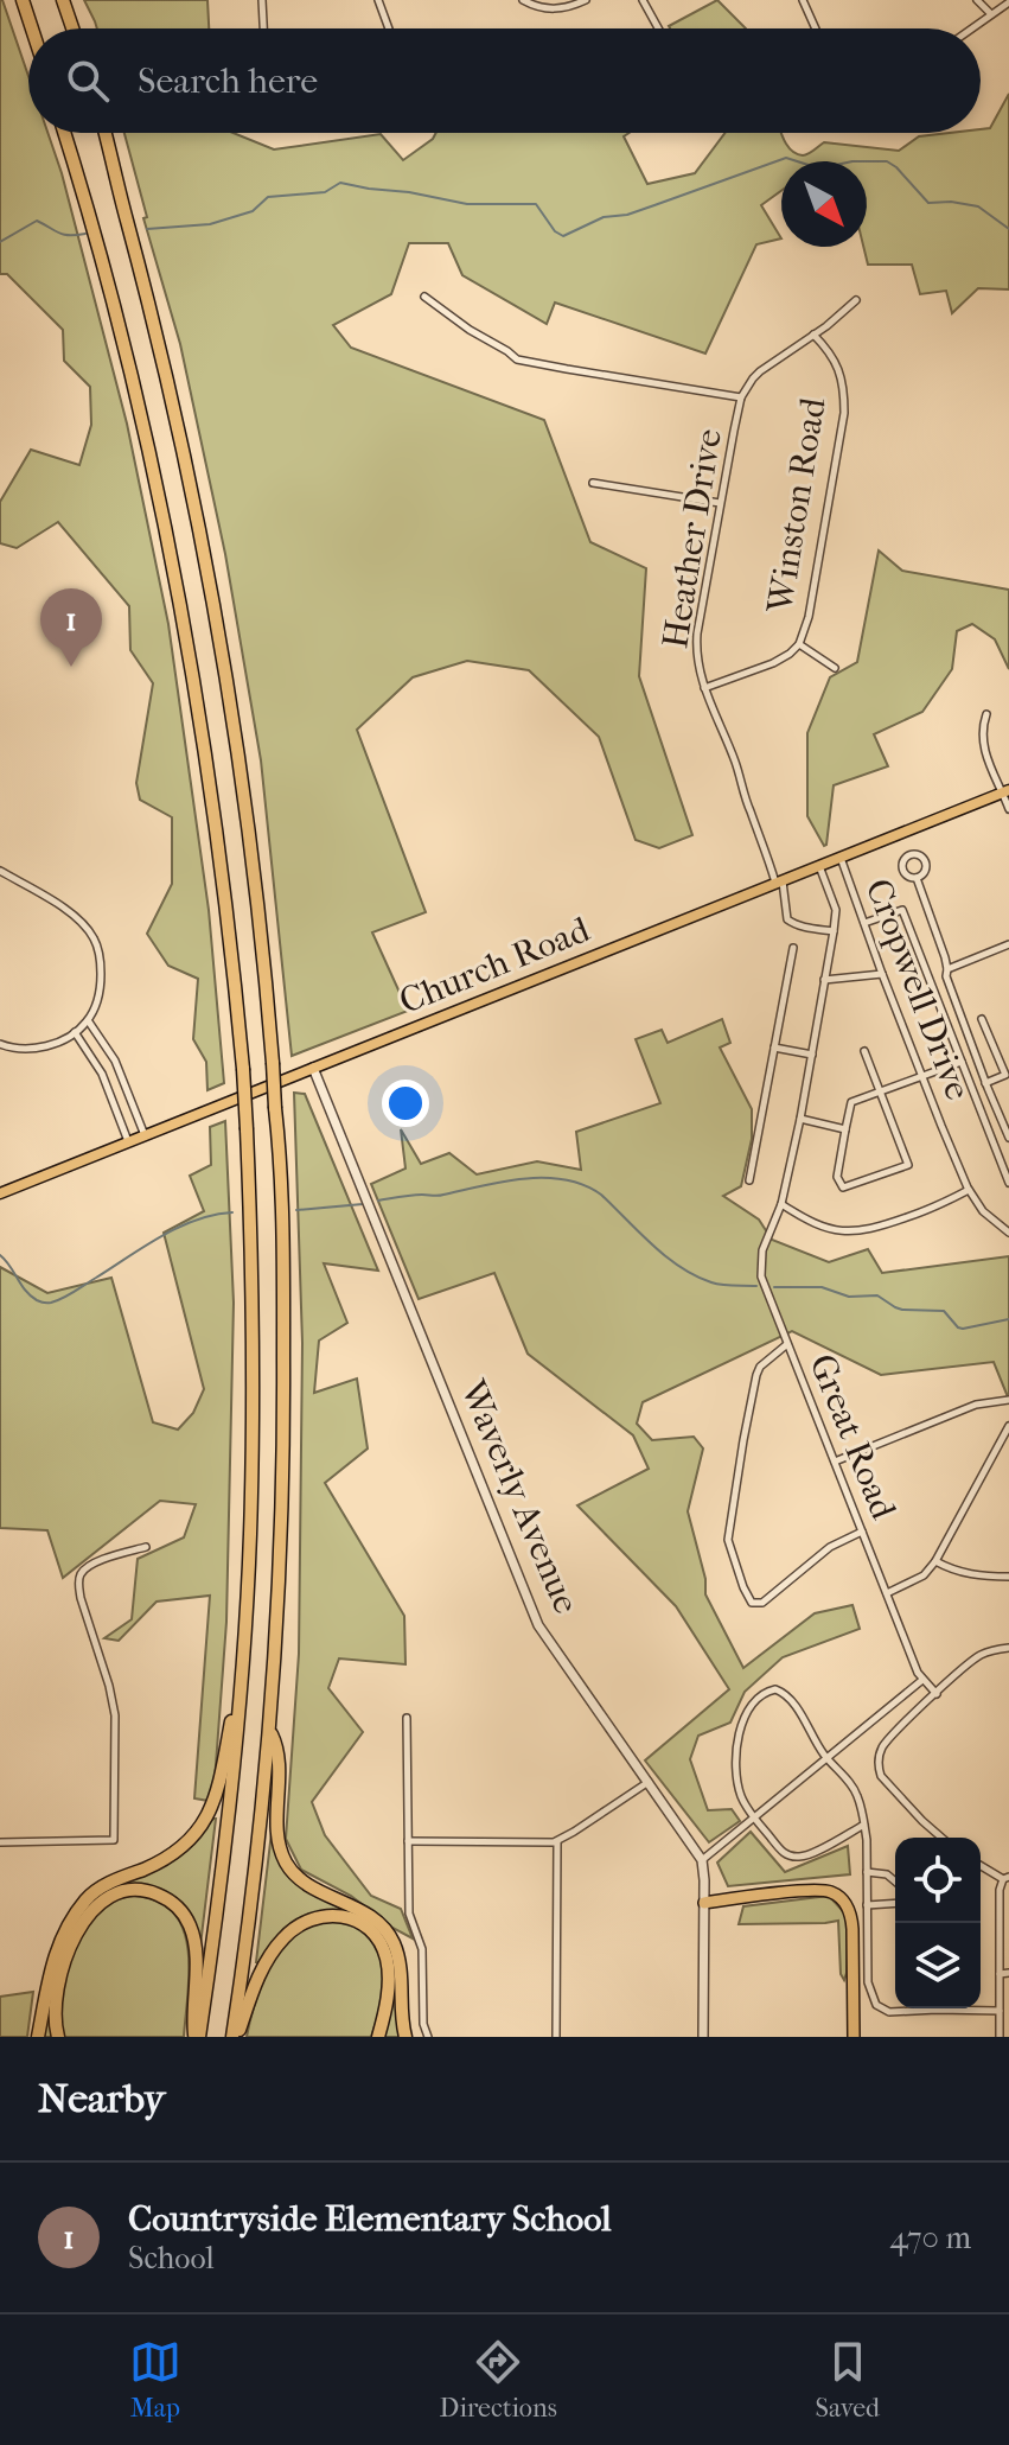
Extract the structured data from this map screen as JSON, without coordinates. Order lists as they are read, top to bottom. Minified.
{"streets":{"main road":["Church Road"],"street":["Winston Road","Heather Drive","Cropwell Drive","Great Road","Waverly Avenue"]},"crossings":[["Winston Road","Heather Drive"],["Heather Drive","Church Road"],["Church Road","Cropwell Drive"],["Church Road","Great Road"],["Church Road","Waverly Avenue"]],"north":"bottom right","page":{"search":"Search here","pins":"1","heading":"Nearby","list":[{"mark":"1","name":"Countryside Elementary School","note":"School","value":"470 m"}],"nav":["Map","Directions","Saved"]}}
